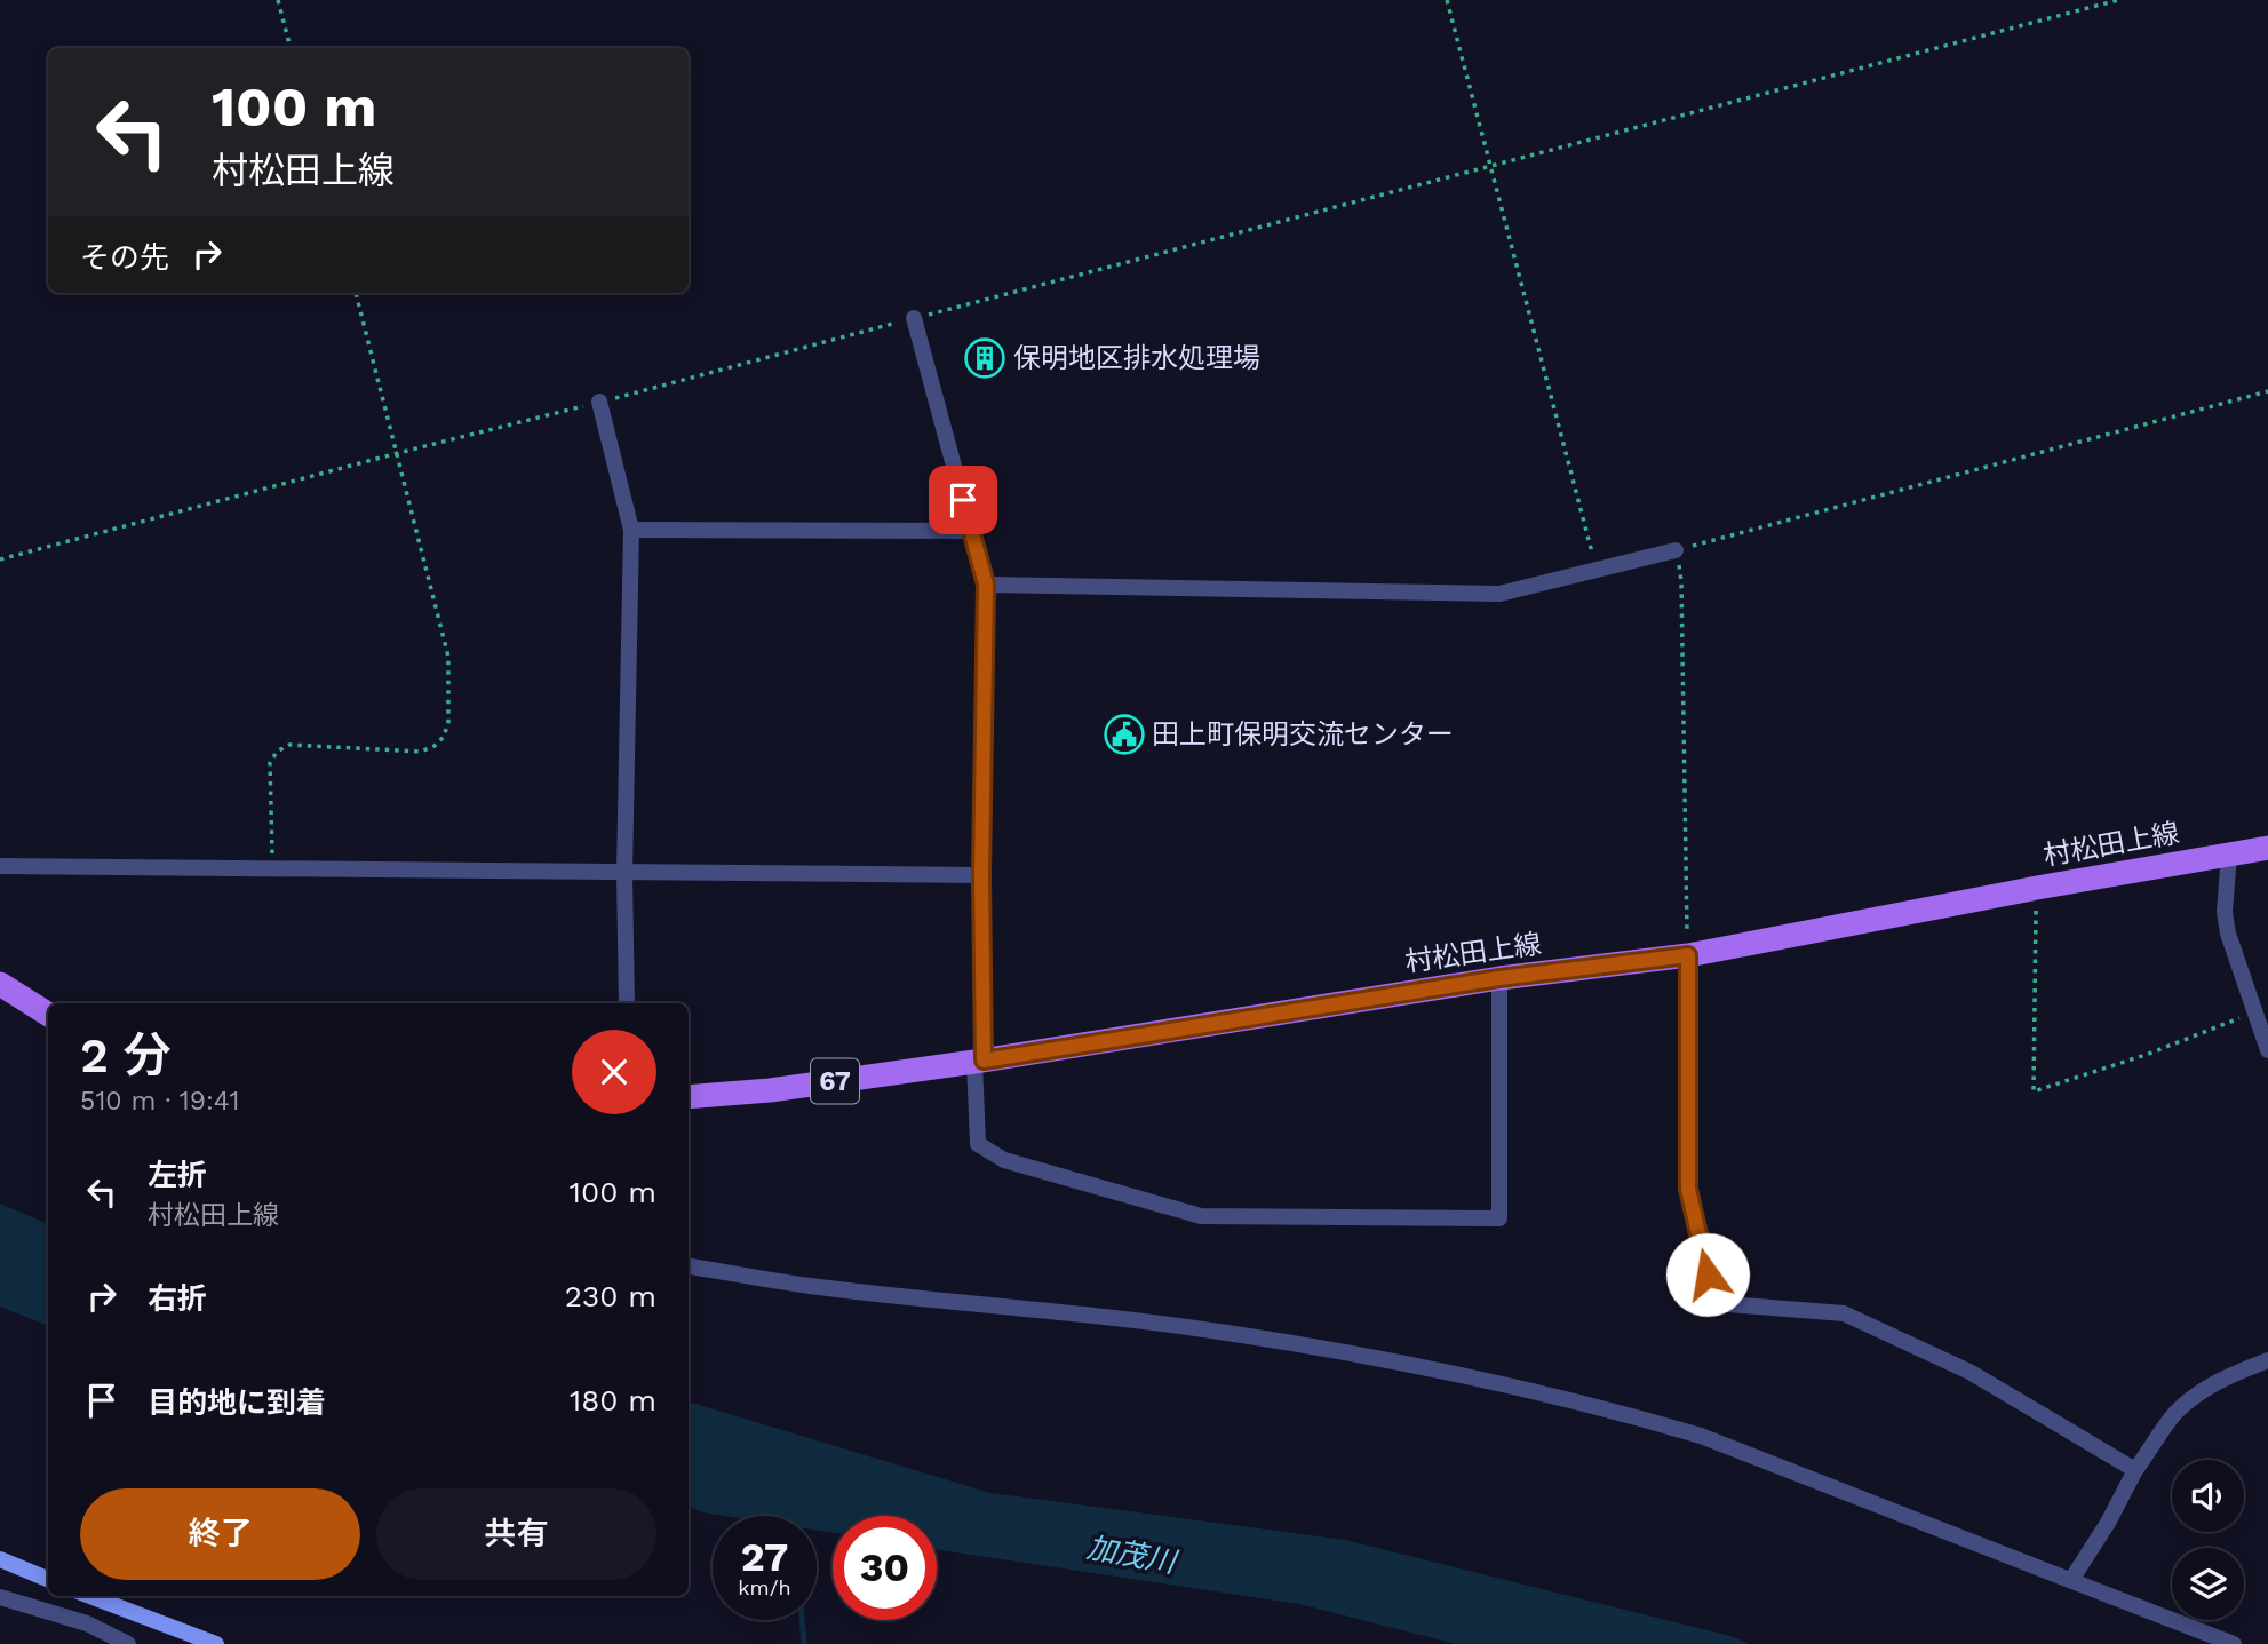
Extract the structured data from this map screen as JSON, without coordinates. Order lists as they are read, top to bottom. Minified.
{"streets":{"main road":["村松田上線","67"]},"water":["加茂川"],"places":{"building":["保明地区排水処理場"],"public building":["田上町保明交流センター"]},"page":{"turn":["100 m","村松田上線"],"then":"その先","heading":["2 分","510 m · 19:41"],"list":[{"name":"左折","note":"村松田上線","value":"100 m"},{"name":"右折","value":"230 m"},{"name":"目的地に到着","value":"180 m"}],"buttons":["終了","共有"],"speed":"27 km/h","limit":"30"}}
